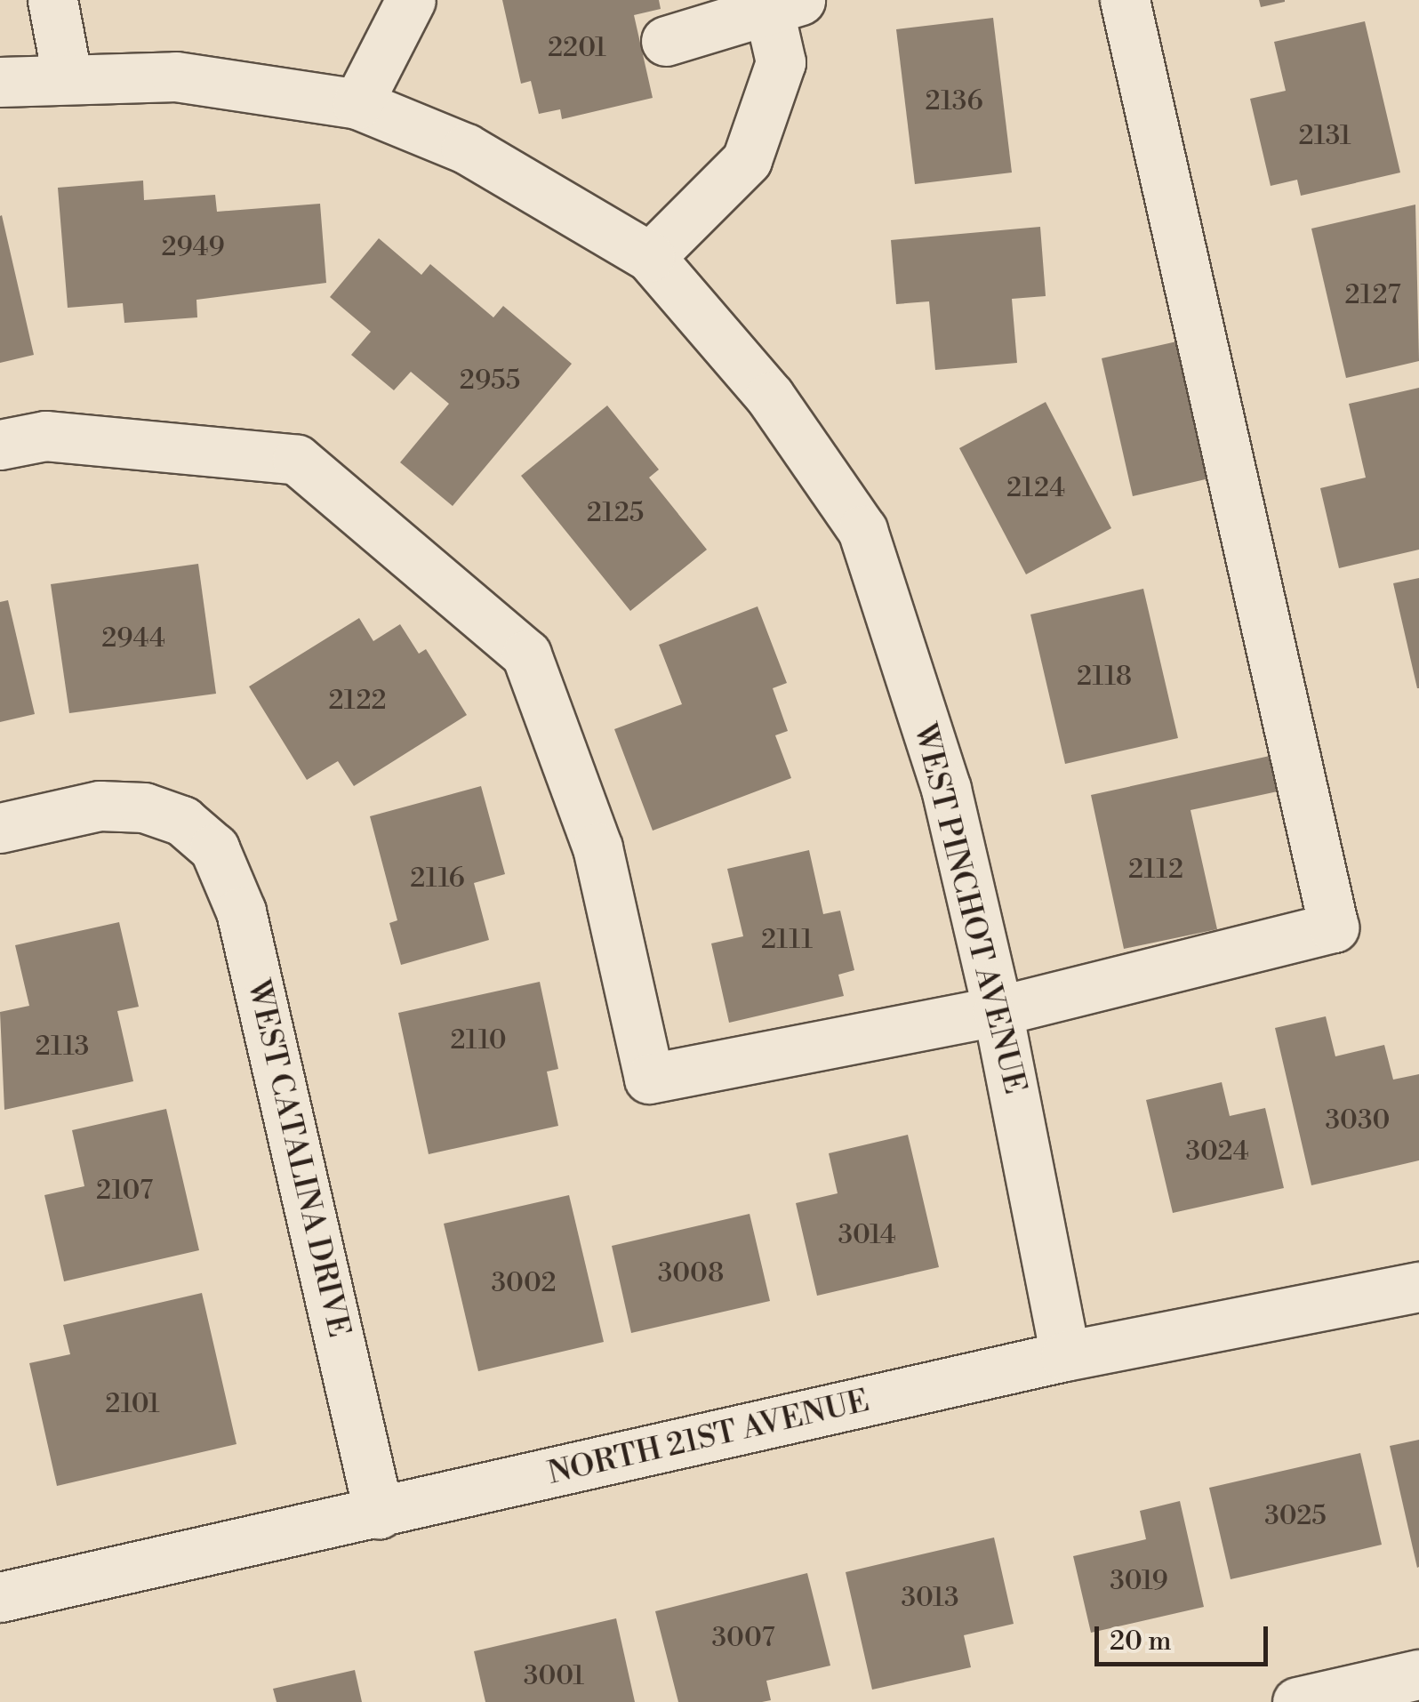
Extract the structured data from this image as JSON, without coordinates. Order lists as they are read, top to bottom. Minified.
{"streets":{"street":["WEST PINCHOT AVENUE","WEST CATALINA DRIVE","NORTH 21ST AVENUE"]},"crossings":[["WEST PINCHOT AVENUE","NORTH 21ST AVENUE"],["WEST CATALINA DRIVE","NORTH 21ST AVENUE"]],"house_numbers":["2201","2136","2131","2949","2127","2955","2124","2125","2944","2118","2122","2112","2116","2111","2110","2113","3030","3024","2107","3014","3008","3002","2101","3025","3019","3013","3007","3001"],"scale_bar":"20 m"}
